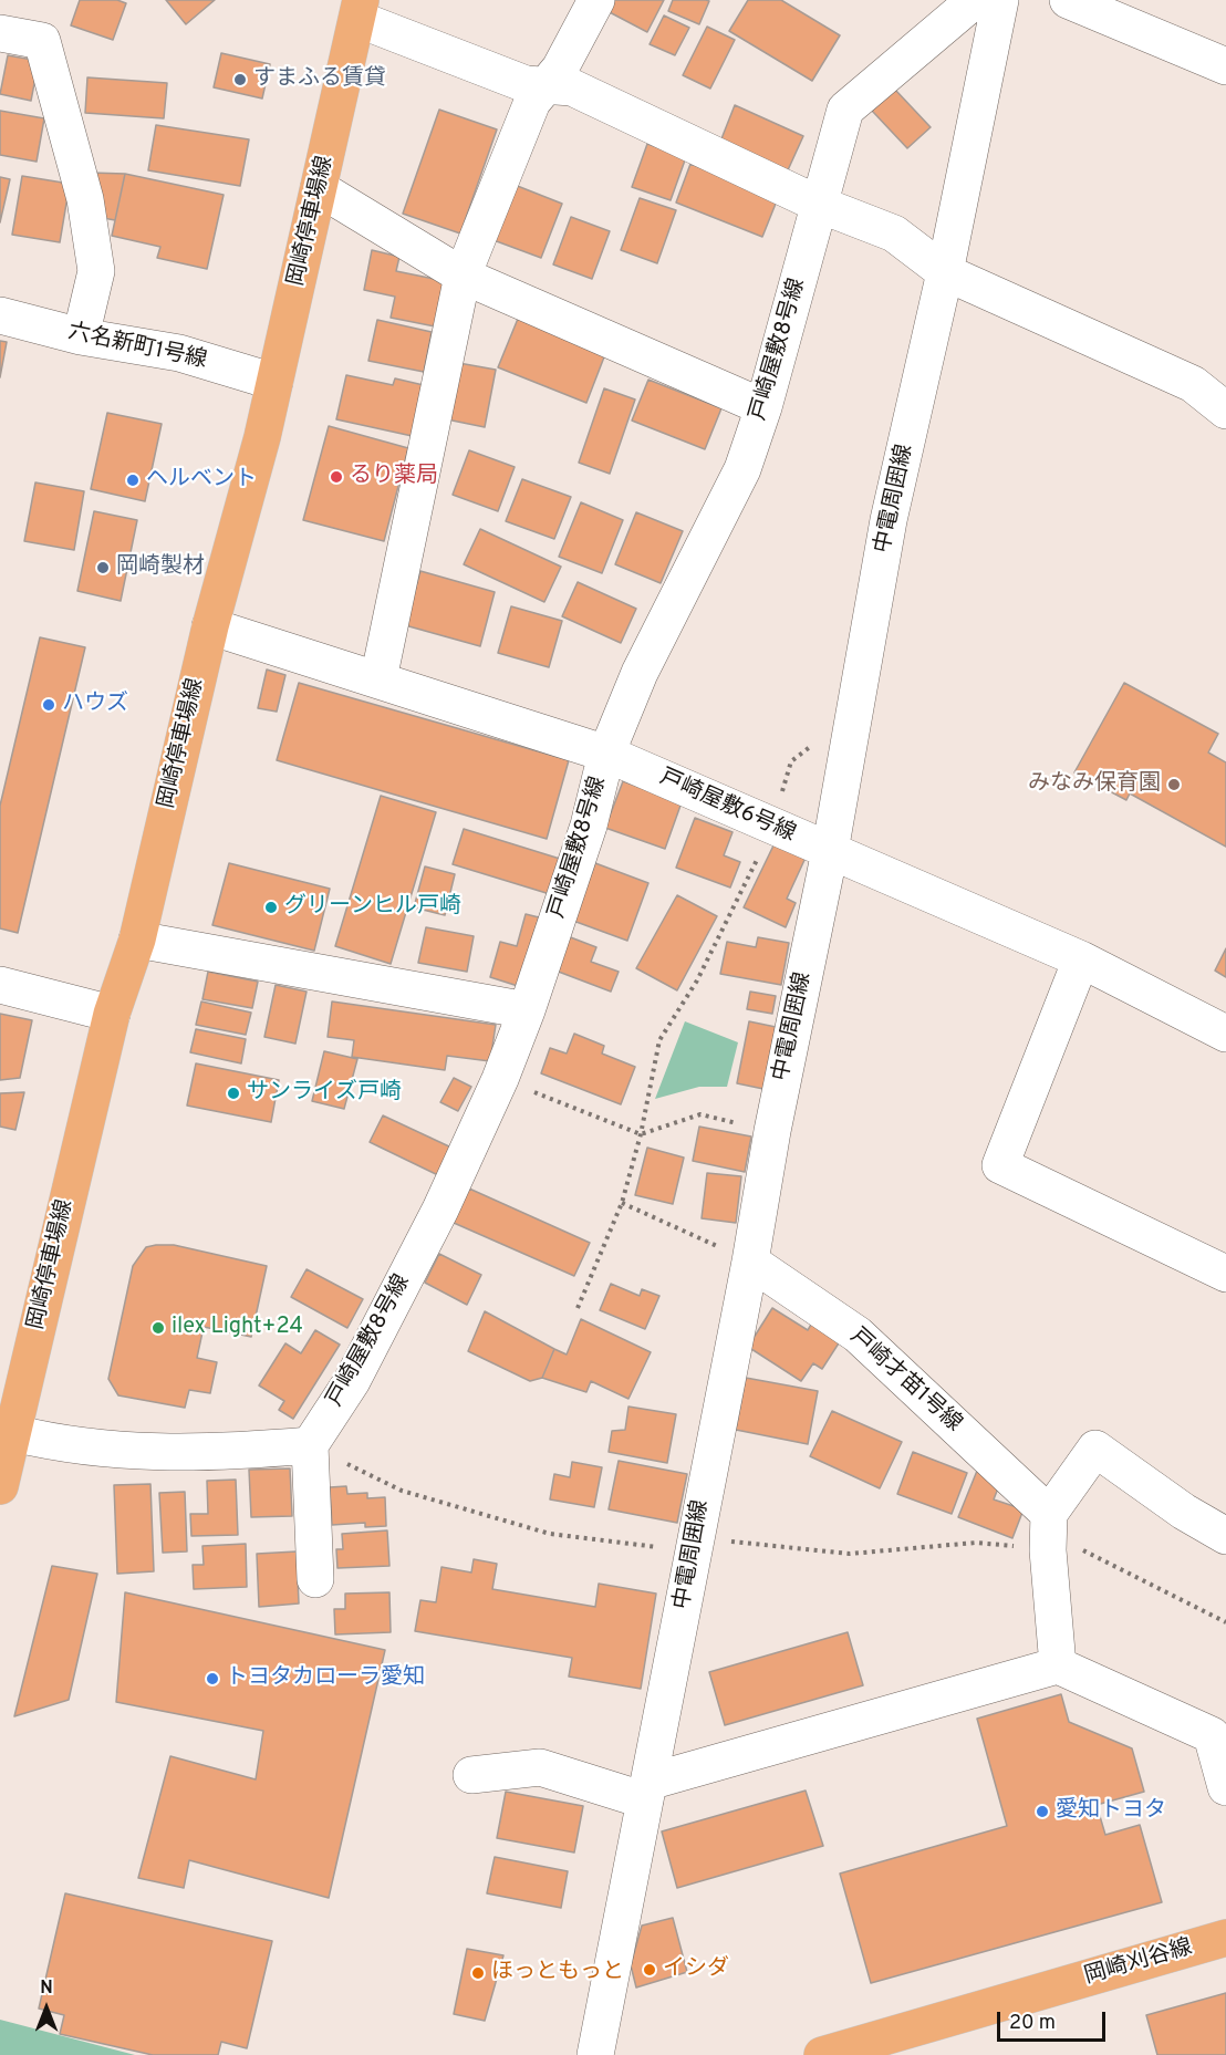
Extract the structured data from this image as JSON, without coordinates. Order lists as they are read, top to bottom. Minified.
{"streets":{"main road":["岡崎停車場線","岡崎刈谷線"],"street":["六名新町1号線","戸崎屋敷8号線","中電周囲線","戸崎屋敷6号線","戸崎才苗1号線"]},"crossings":[["岡崎停車場線","六名新町1号線"],["岡崎停車場線","戸崎屋敷6号線"],["戸崎屋敷8号線","戸崎屋敷6号線"],["中電周囲線","戸崎屋敷6号線"],["中電周囲線","戸崎才苗1号線"]],"places":["すまふる賃貸","るり薬局","ヘルベント","岡崎製材","ハウズ","みなみ保育園","グリーンヒル戸崎","サンライズ戸崎","ilex Light+24","トヨタカローラ愛知","愛知トヨタ","イシダ","ほっともっと"],"scale_bar":"20 m","north":"top"}
